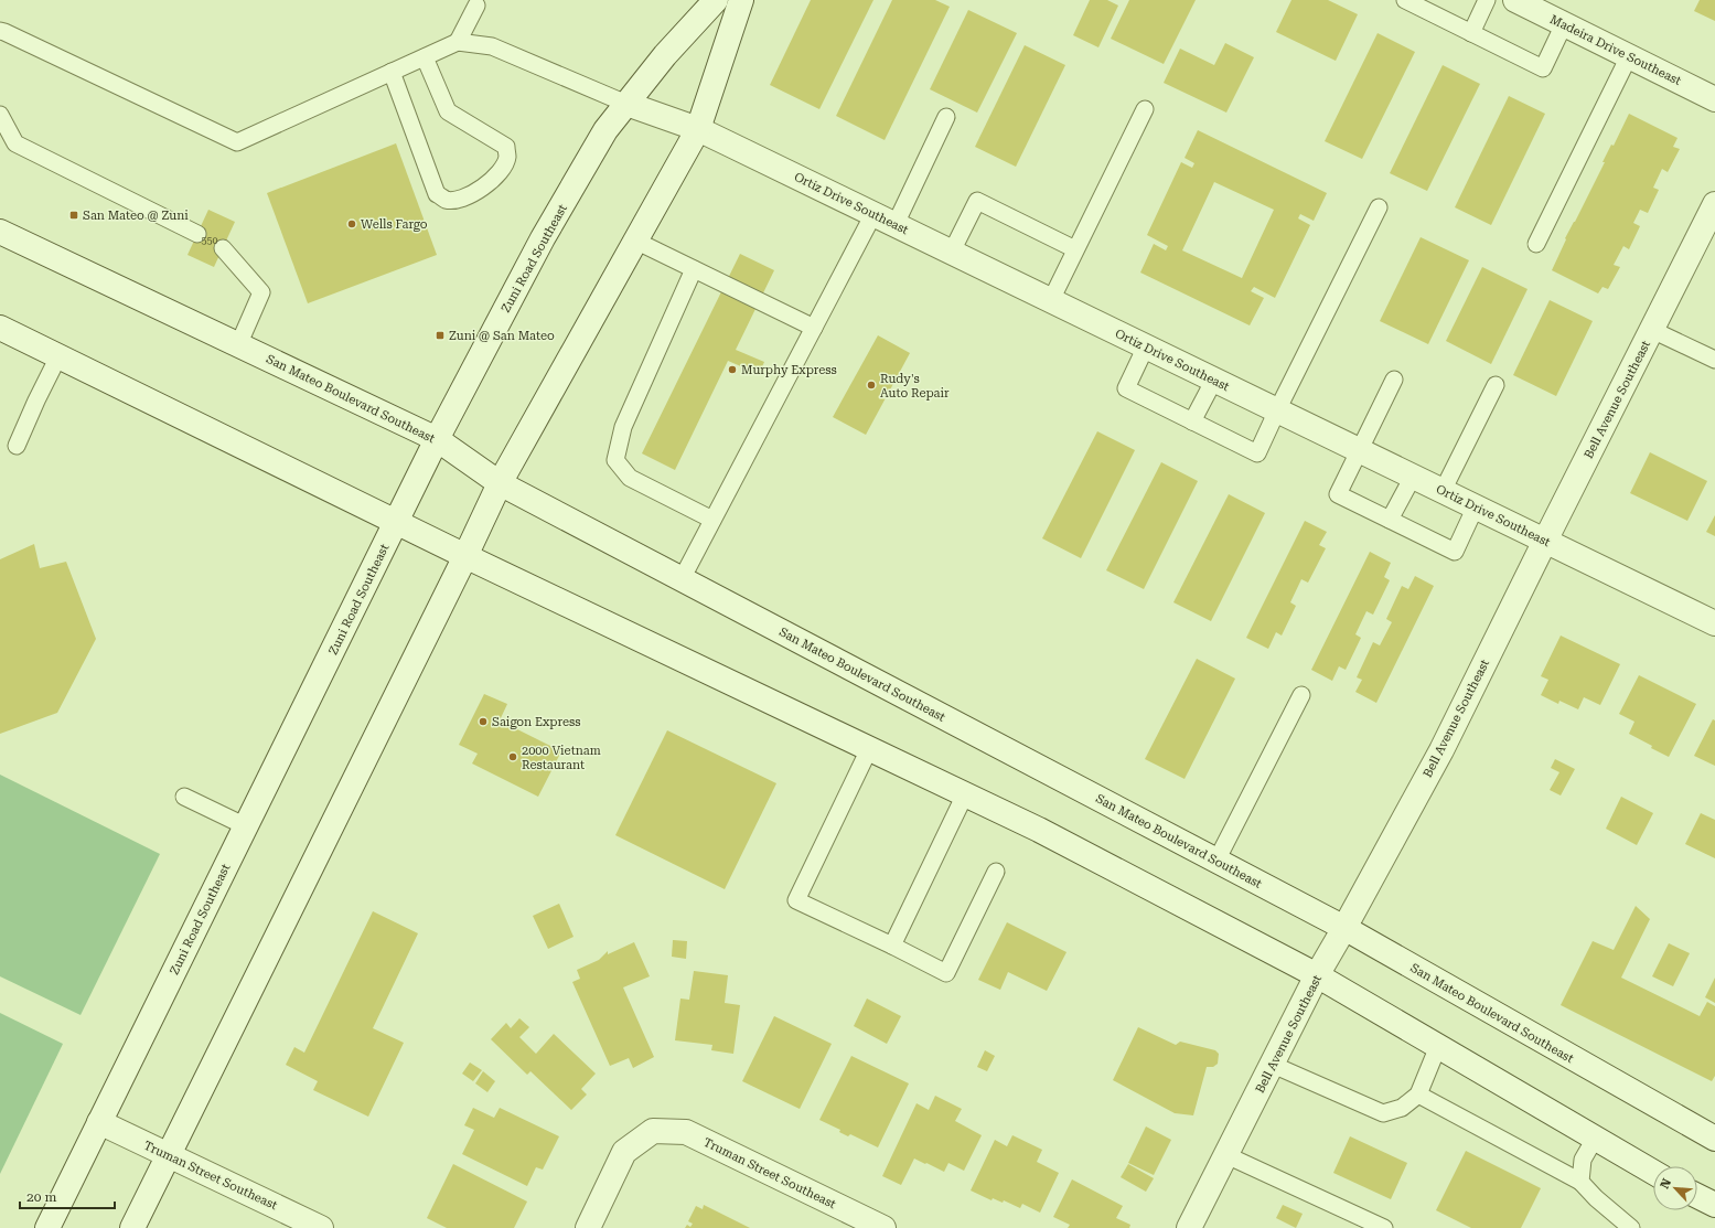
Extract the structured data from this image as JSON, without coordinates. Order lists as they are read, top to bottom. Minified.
{"streets":{"main road":["Madeira Drive Southeast","Ortiz Drive Southeast","Zuni Road Southeast","San Mateo Boulevard Southeast","Bell Avenue Southeast","Truman Street Southeast"]},"crossings":[["Ortiz Drive Southeast","Zuni Road Southeast"],["Ortiz Drive Southeast","Bell Avenue Southeast"],["Zuni Road Southeast","San Mateo Boulevard Southeast"],["Zuni Road Southeast","Truman Street Southeast"],["San Mateo Boulevard Southeast","Bell Avenue Southeast"]],"places":{"transit":["San Mateo @ Zuni","Zuni @ San Mateo"],"other":["Wells Fargo","Murphy Express","Rudy's Auto Repair","Saigon Express","2000 Vietnam Restaurant"]},"house_numbers":["550"],"scale_bar":"20 m","north":"top left"}
